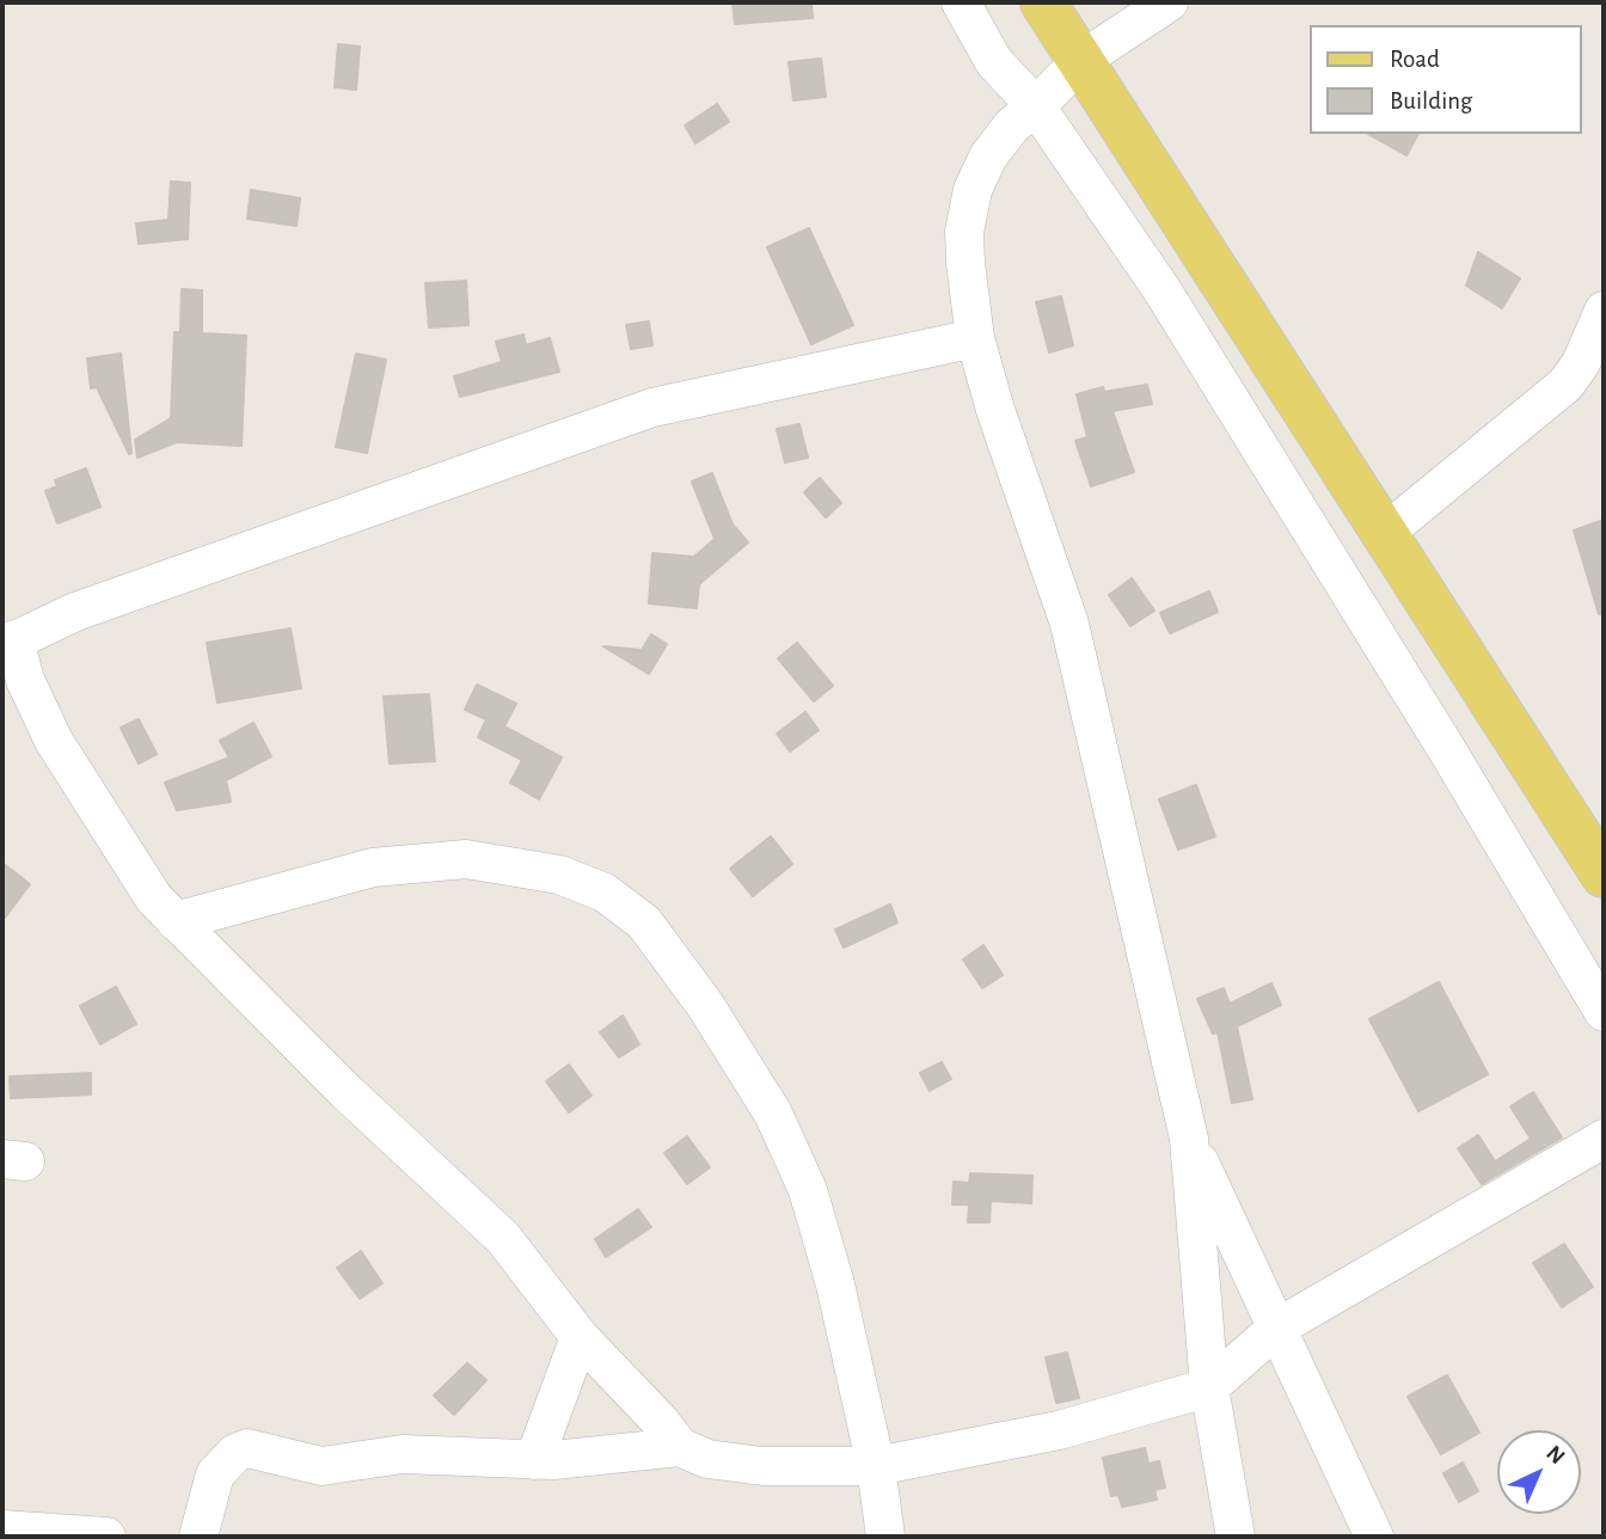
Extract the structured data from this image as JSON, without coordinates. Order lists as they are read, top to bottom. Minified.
{"legend":["Road","Building"],"north":"top right"}
